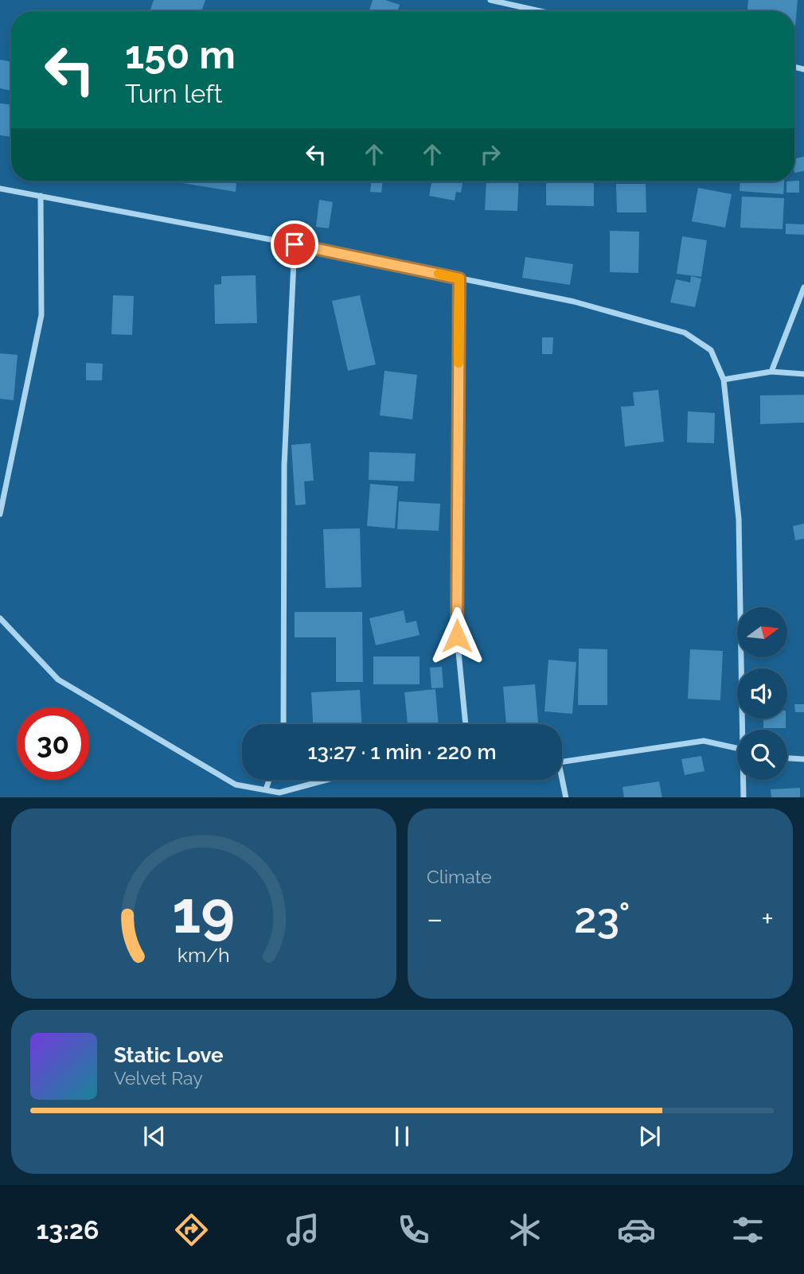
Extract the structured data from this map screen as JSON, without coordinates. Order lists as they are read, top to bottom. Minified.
{"north":"right","page":{"turn":["150 m","Turn left"],"limit":"30","trip":"13:27 · 1 min · 220 m","tile":"Climate","heat":["−","23°","+"],"song":["Static Love","Velvet Ray"],"tabs":"13:26","gauge":["19","km/h"]}}
